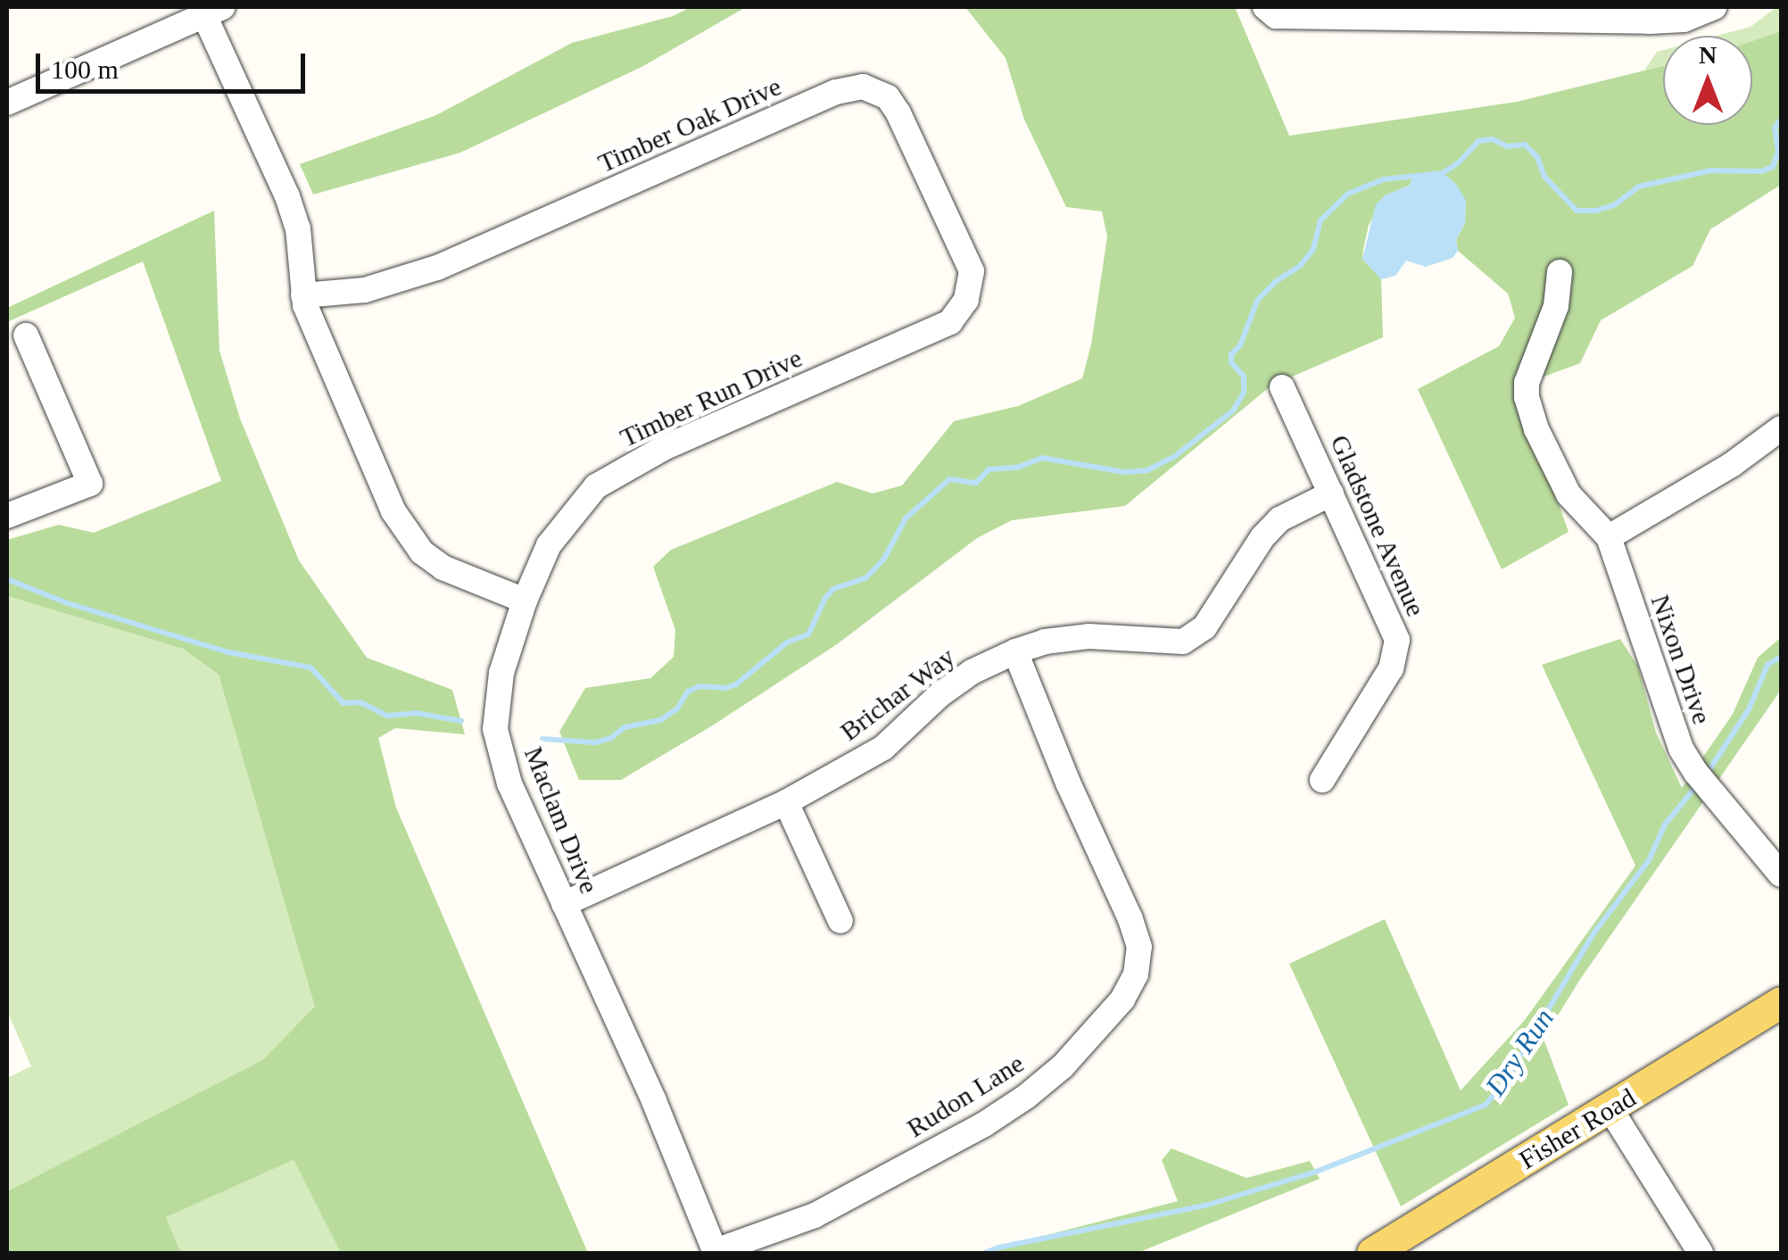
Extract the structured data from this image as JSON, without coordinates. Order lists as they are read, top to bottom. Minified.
{"streets":{"main road":["Fisher Road"],"street":["Timber Oak Drive","Timber Run Drive","Gladstone Avenue","Nixon Drive","Brichar Way","Maclam Drive","Rudon Lane"]},"crossings":[["Timber Oak Drive","Timber Run Drive"],["Timber Run Drive","Maclam Drive"],["Gladstone Avenue","Brichar Way"],["Brichar Way","Maclam Drive"],["Brichar Way","Rudon Lane"],["Maclam Drive","Rudon Lane"]],"water":["Dry Run"],"scale_bar":"100 m","north":"top"}
